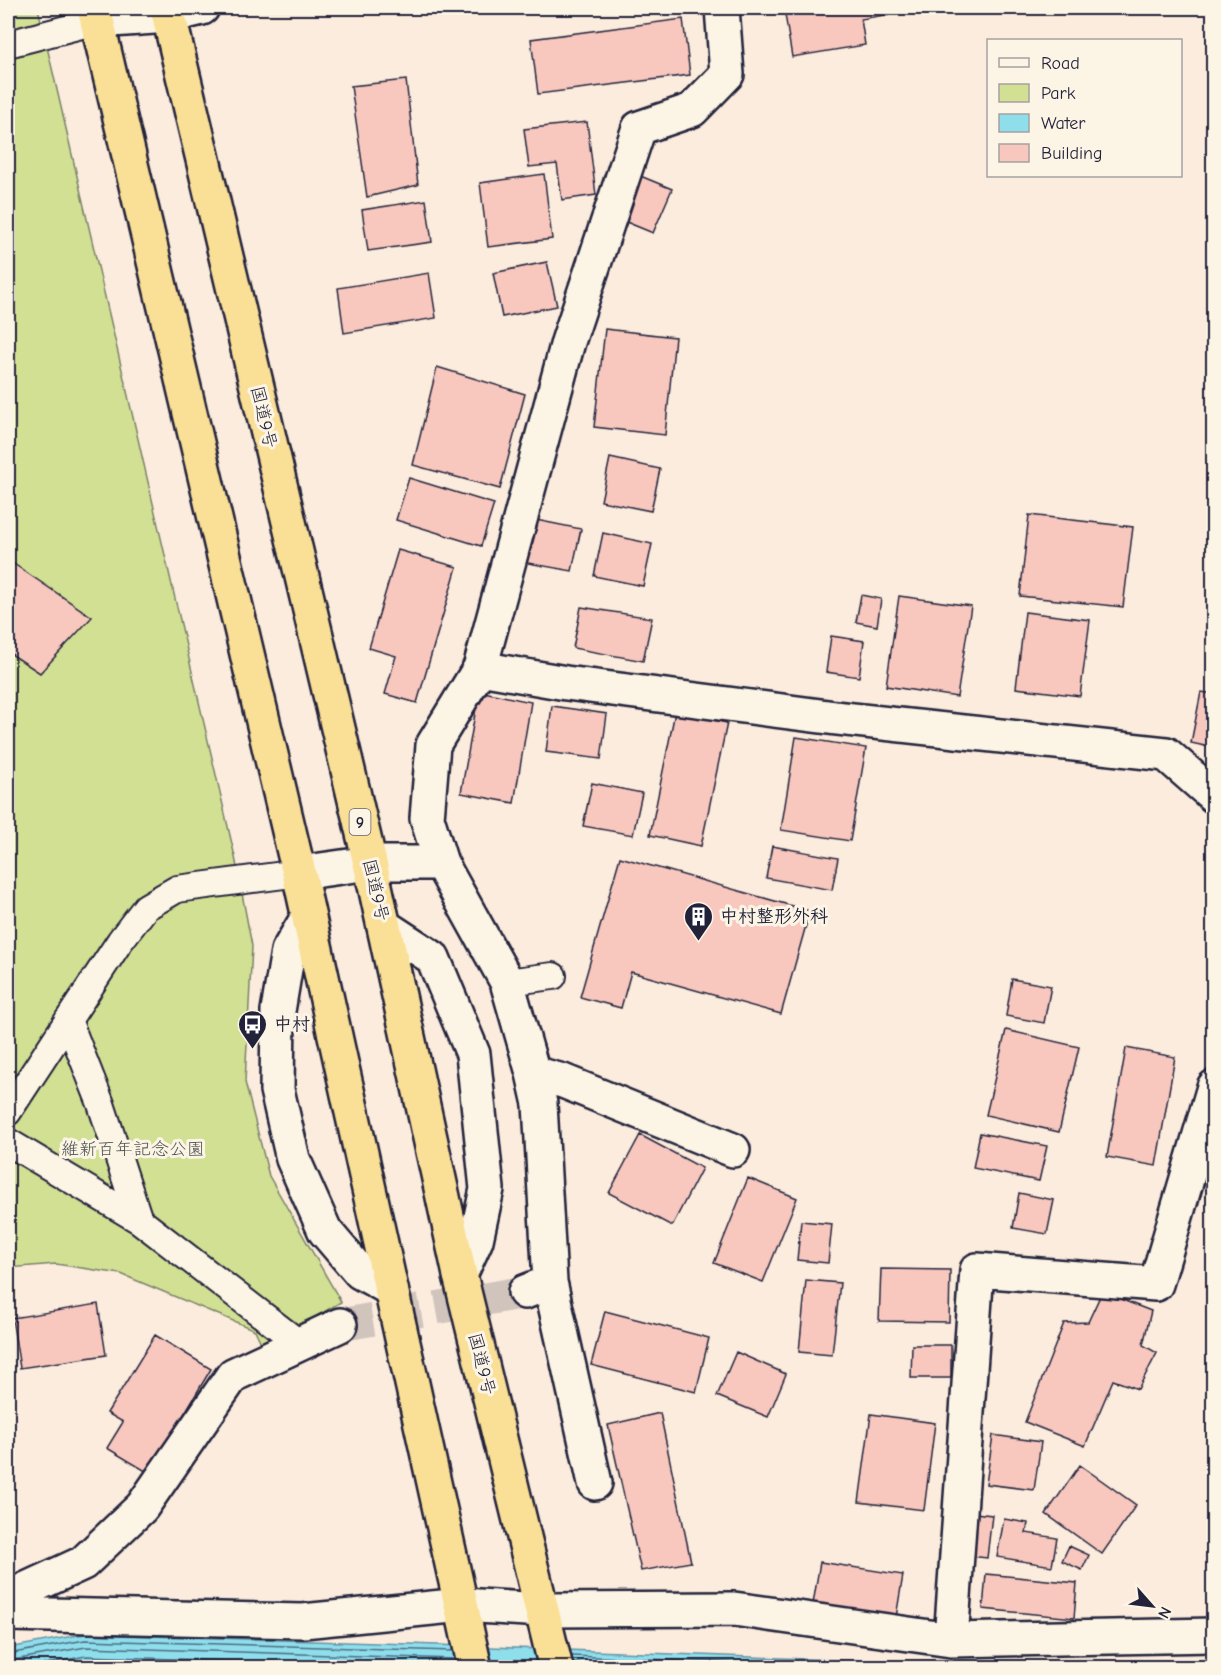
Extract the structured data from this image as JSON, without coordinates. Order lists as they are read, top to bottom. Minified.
{"streets":{"highway":["国道9号","9"]},"parks":["維新百年記念公園"],"places":{"building":["中村整形外科"],"bus stop":["中村"]},"legend":["Road","Park","Water","Building"],"north":"bottom right"}
